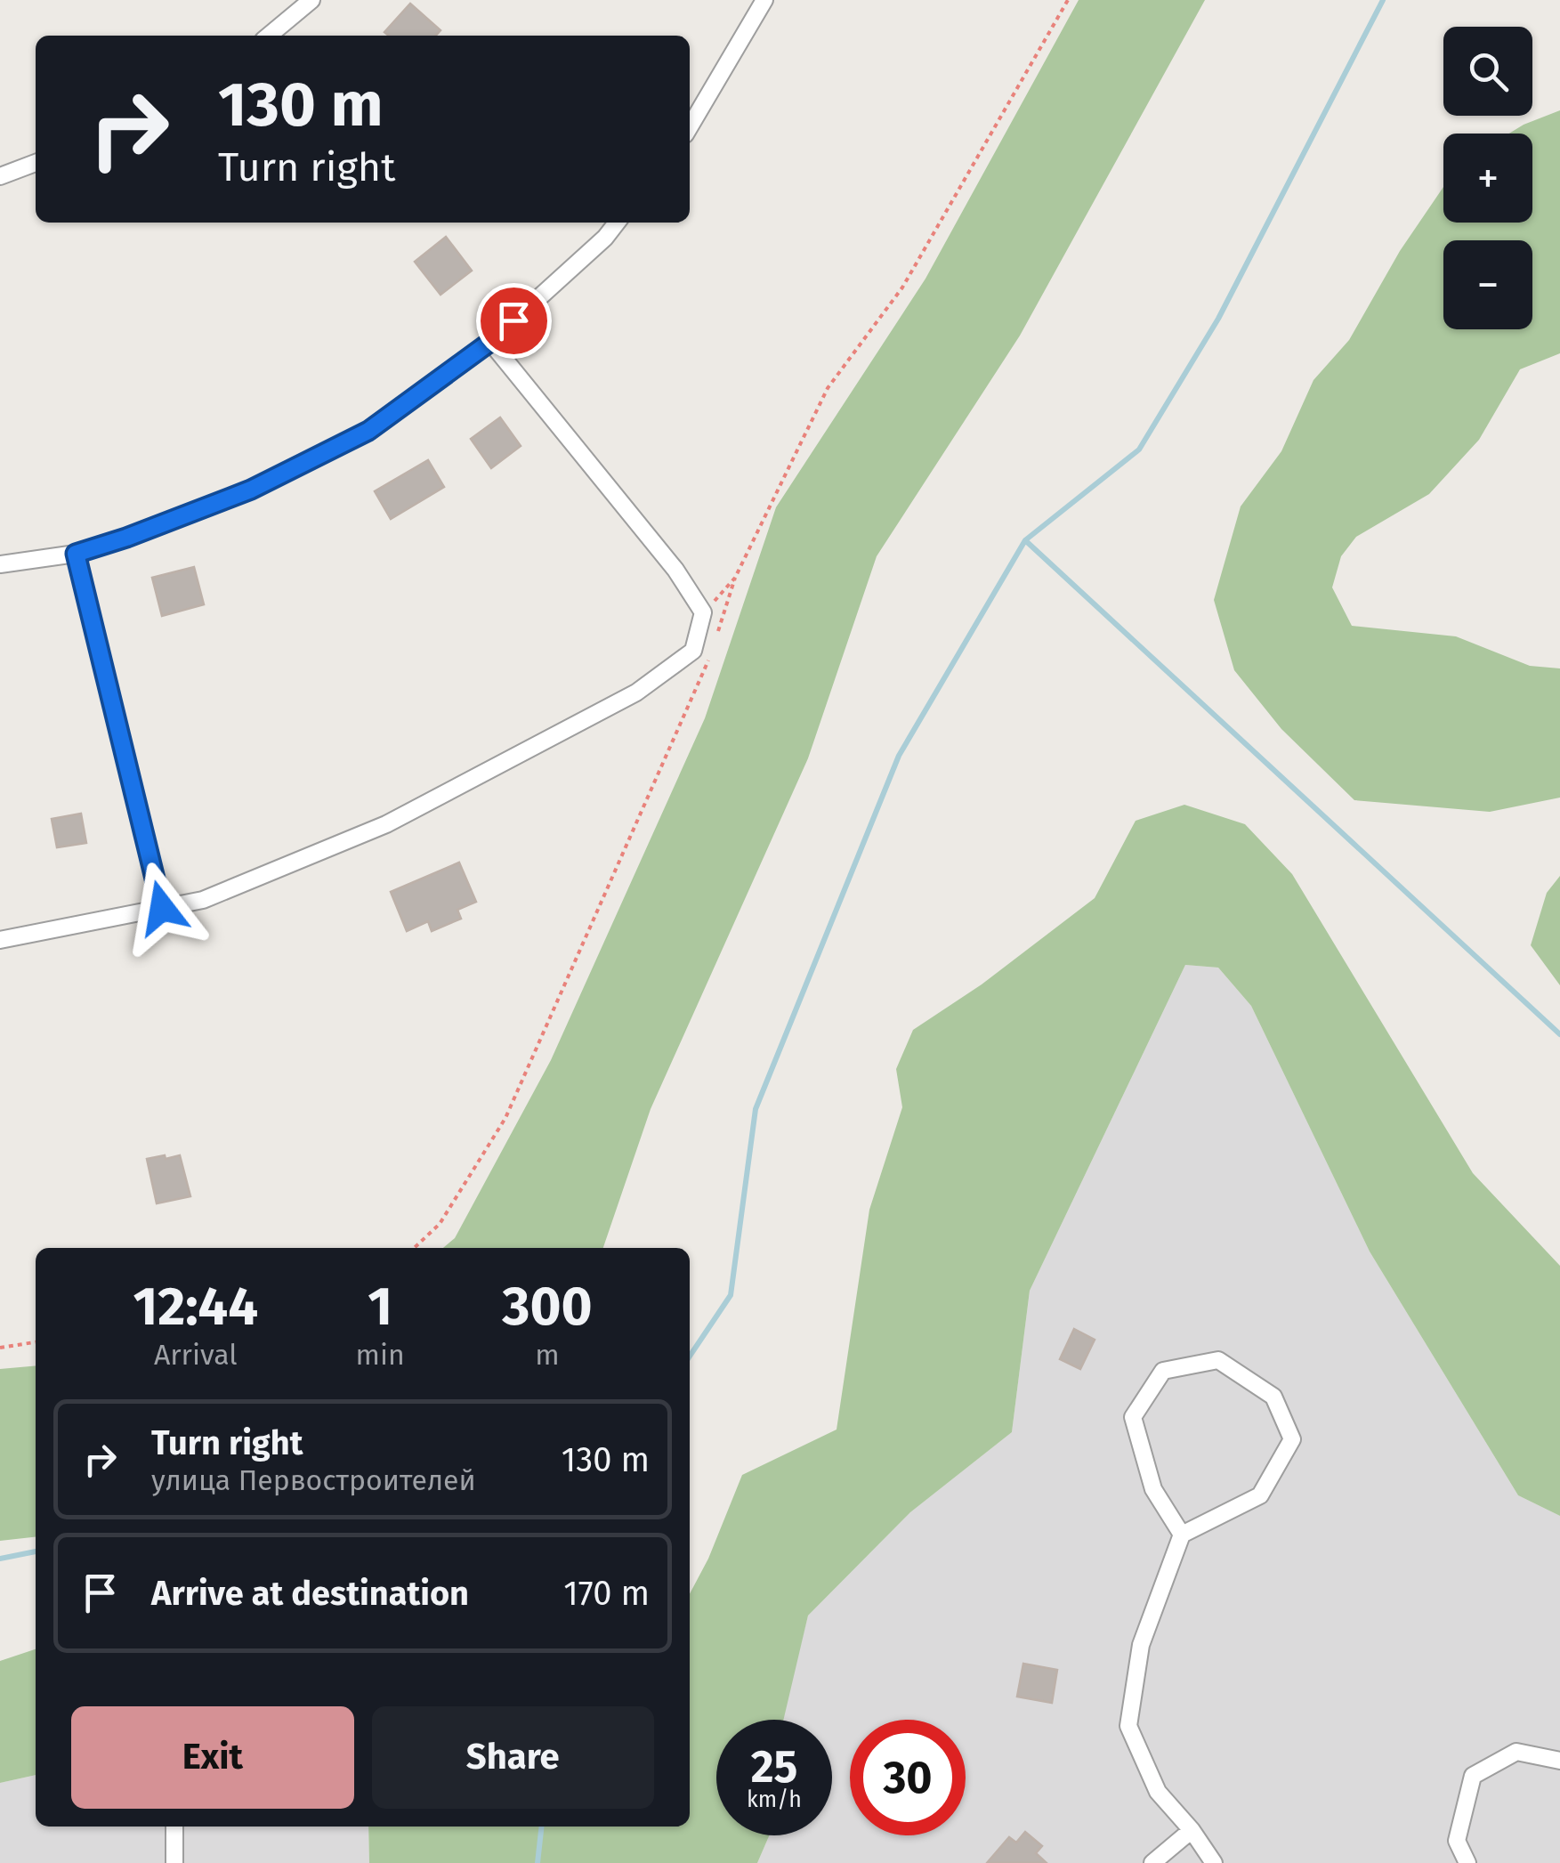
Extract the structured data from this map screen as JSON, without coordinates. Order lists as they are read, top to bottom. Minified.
{"page":{"map_buttons":["+","−"],"turn":["130 m","Turn right"],"eta":["12:44","Arrival","1","min","300","m"],"list":[{"name":"Turn right","note":"улица Первостроителей","value":"130 m"},{"name":"Arrive at destination","value":"170 m"}],"buttons":["Exit","Share"],"speed":"25 km/h","limit":"30"}}
